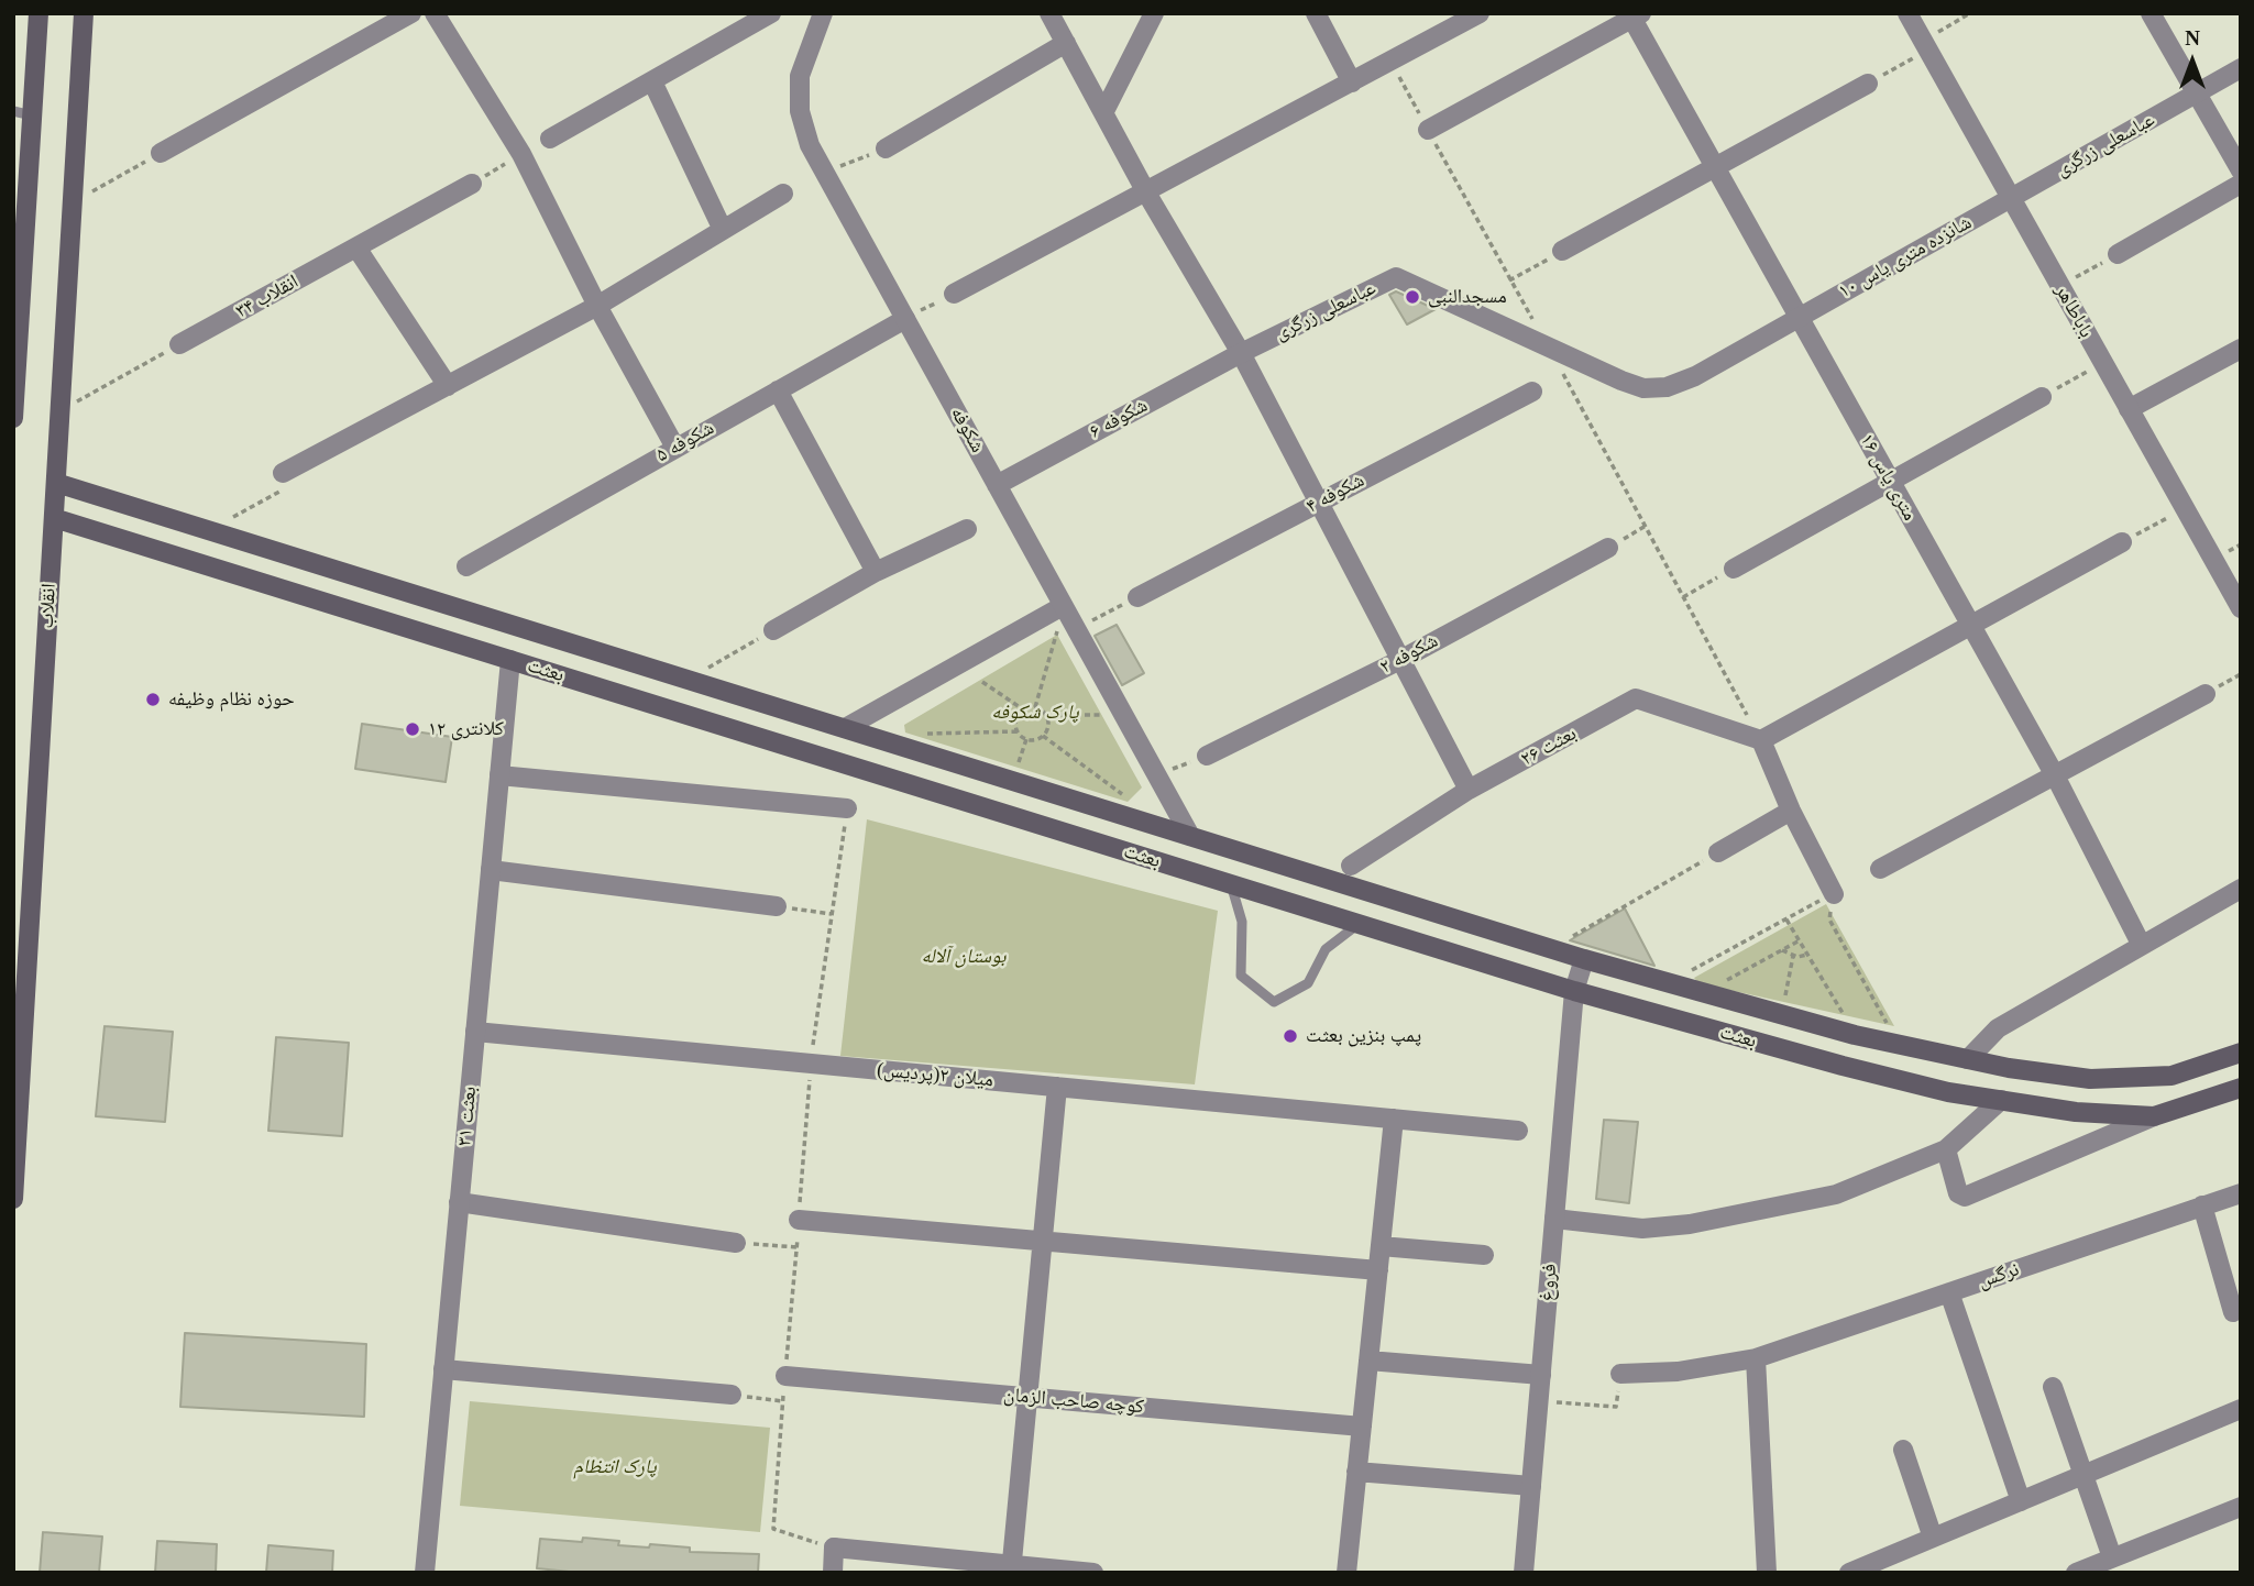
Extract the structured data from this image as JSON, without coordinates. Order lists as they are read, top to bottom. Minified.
{"streets":{"main road":["انقلاب","بعثت"],"street":["عباسعلی زرگری","شانزده متری یاس ۱۰","انقلاب ۳۴","باباطاهر","شکوفه ۶","شکوفه","شکوفه ۵","۱۶ متری یاس","شکوفه ۴","شکوفه ۲","بعثت ۲۶","میلان ۲(پردیس)","بعثت ۳۱","نرگس","فروغ","کوچه صاحب الزمان"]},"crossings":[["عباسعلی زرگری","شانزده متری یاس ۱۰"],["عباسعلی زرگری","باباطاهر"],["عباسعلی زرگری","شکوفه ۶"],["شانزده متری یاس ۱۰","باباطاهر"],["شانزده متری یاس ۱۰","۱۶ متری یاس"],["شکوفه ۶","شکوفه"],["شکوفه","شکوفه ۵"],["شکوفه","بعثت"],["انقلاب","بعثت"],["بعثت","بعثت ۳۱"],["بعثت","فروغ"],["میلان ۲(پردیس)","بعثت ۳۱"]],"parks":["پارک شکوفه","بوستان آلاله","پارک انتظام"],"places":["مسجدالنبی","حوزه نظام وظیفه","کلانتری ۱۲","پمپ بنزین بعثت"],"north":"top"}
